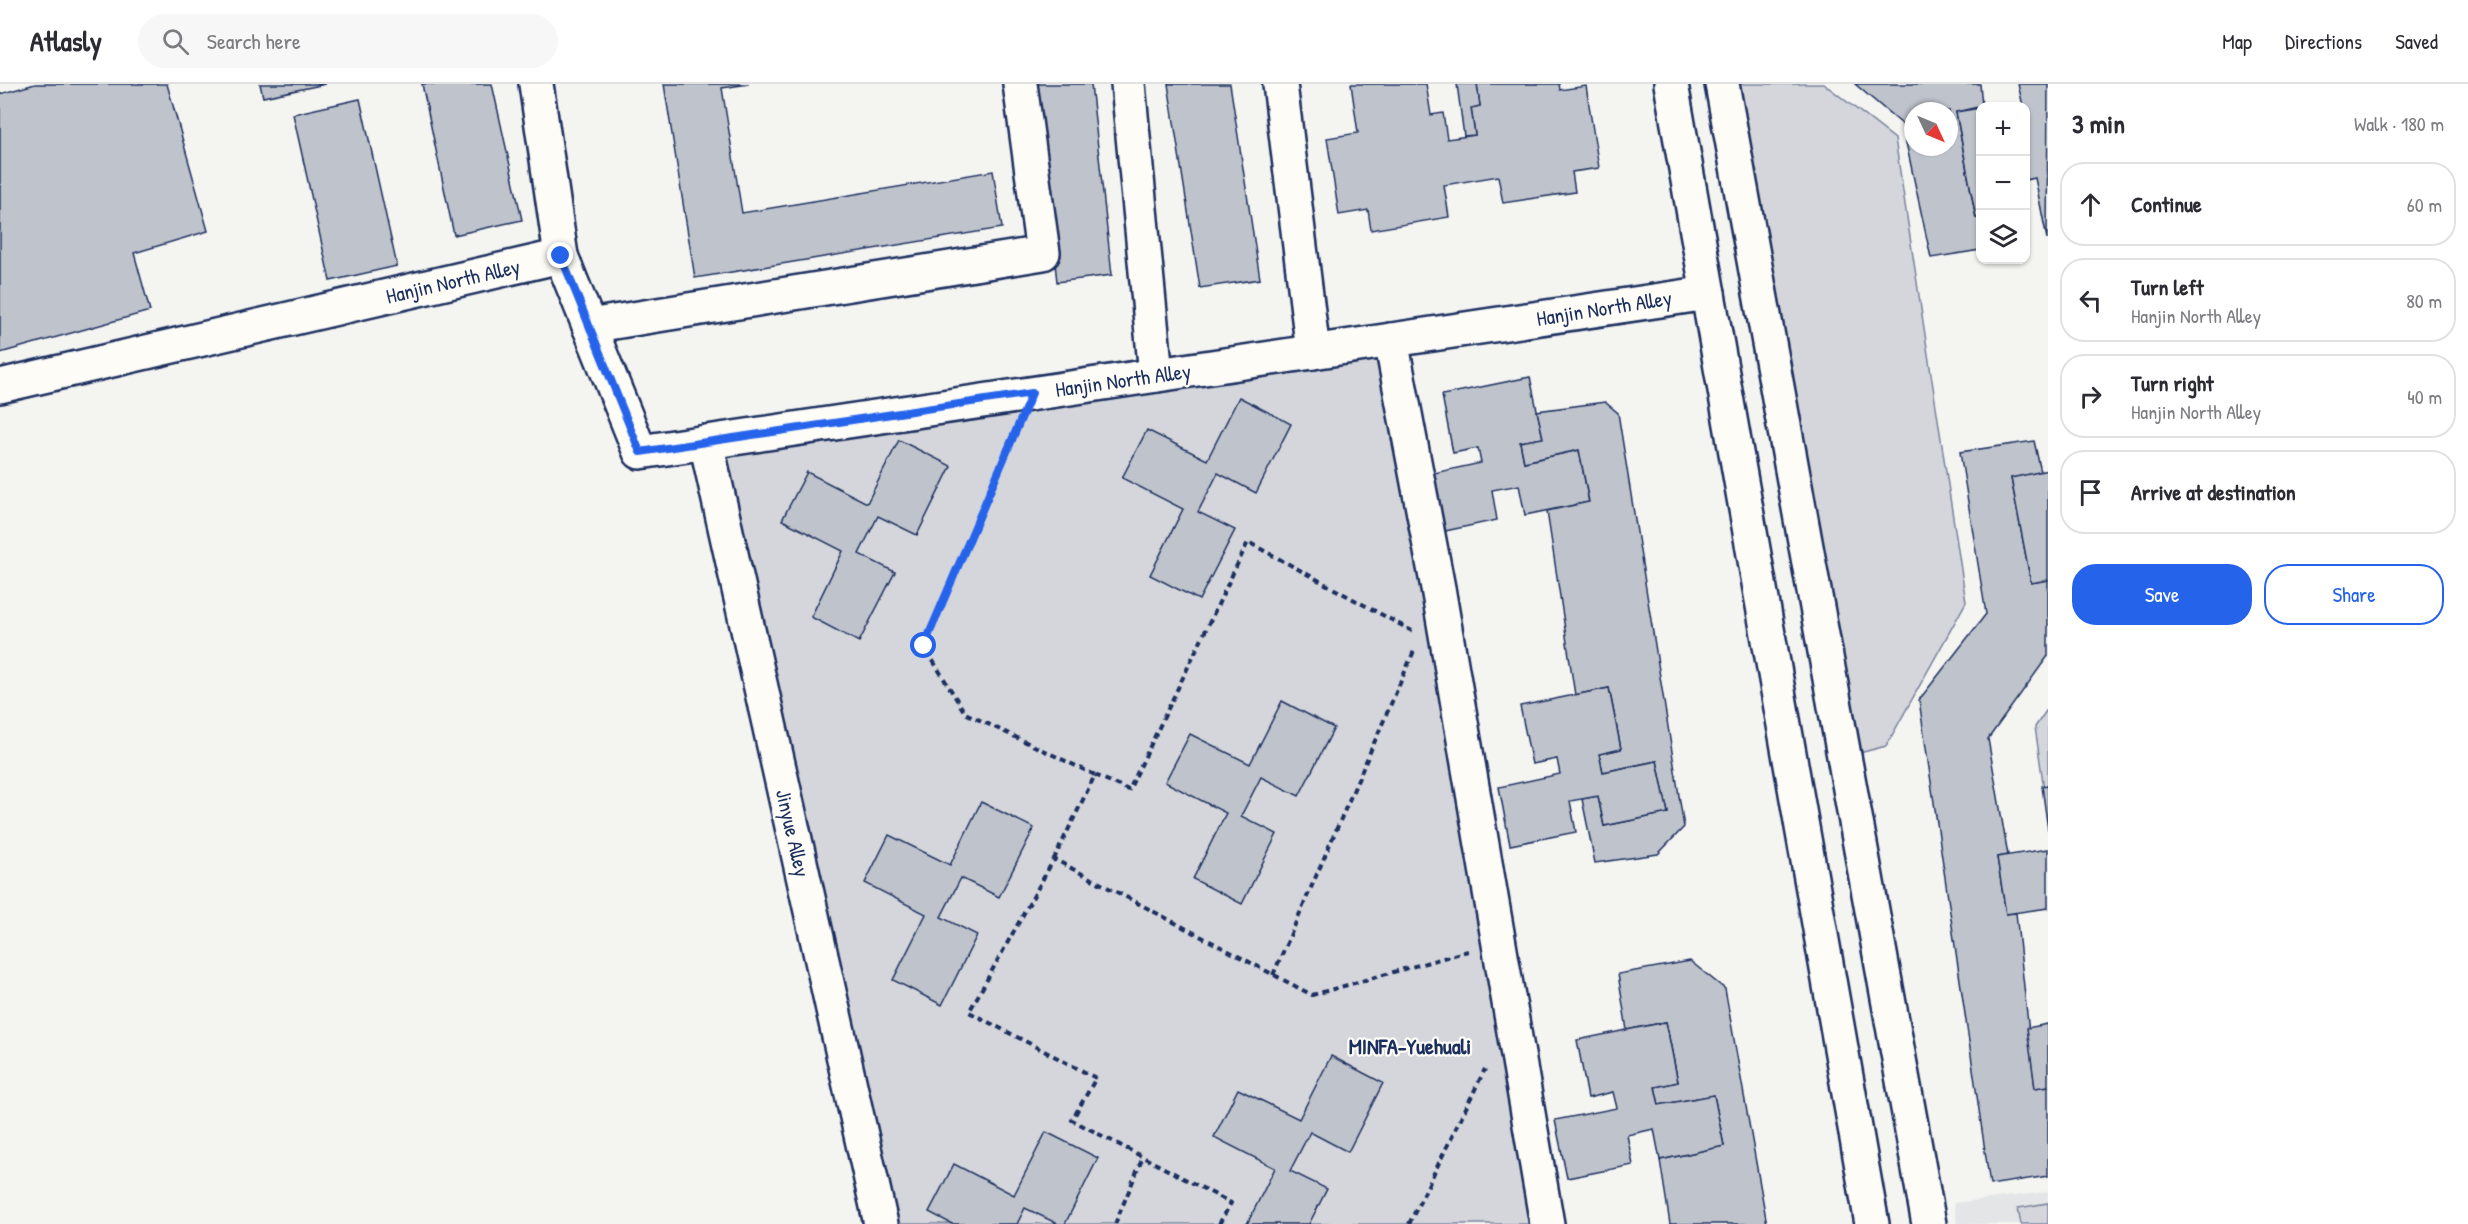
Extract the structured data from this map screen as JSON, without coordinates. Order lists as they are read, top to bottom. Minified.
{"streets":{"street":["Hanjin North Alley","Jinyue Alley"]},"crossings":[["Hanjin North Alley","Jinyue Alley"]],"districts":["MINFA-Yuehuali"],"north":"bottom right","page":{"header":"Atlasly","search":"Search here","nav":["Map","Directions","Saved"],"heading":["3 min","Walk · 180 m"],"map_buttons":["+","−"],"list":[["Continue","60 m"],["Turn left","Hanjin North Alley","80 m"],["Turn right","Hanjin North Alley","40 m"],"Arrive at destination"],"buttons":["Save","Share"]}}
